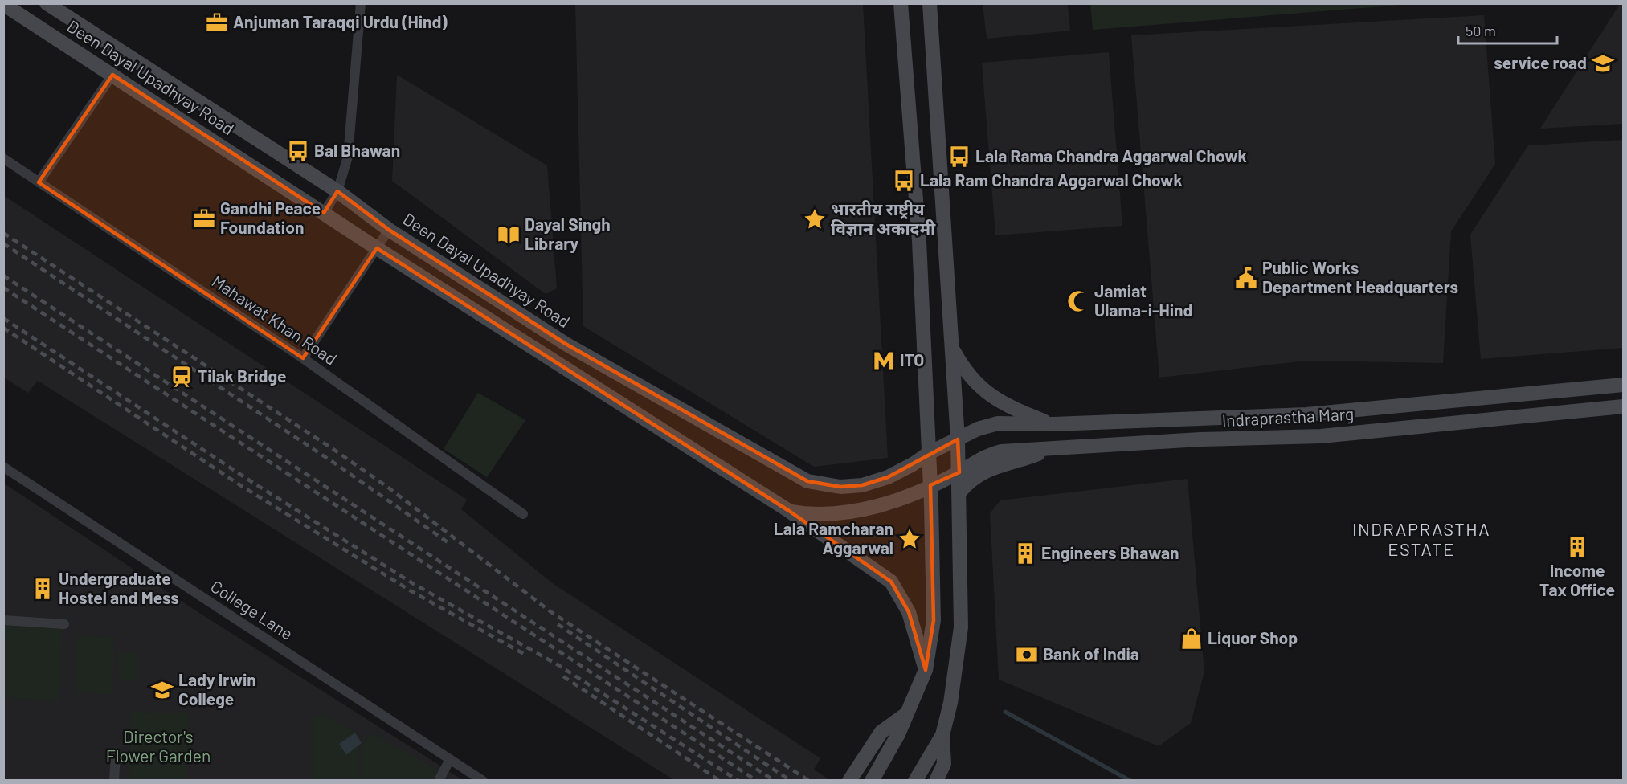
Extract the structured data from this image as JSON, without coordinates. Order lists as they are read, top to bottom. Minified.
{"streets":{"main road":["Deen Dayal Upadhyay Road","Indraprastha Marg"],"street":["Mahawat Khan Road","College Lane"]},"crossings":[["Deen Dayal Upadhyay Road","Indraprastha Marg"]],"districts":["INDRAPRASTHA ESTATE"],"parks":["Director's Flower Garden"],"places":{"office":["Anjuman Taraqqi Urdu (Hind)","Gandhi Peace Foundation"],"school or university":["service road","Lady Irwin College"],"bus stop":["Bal Bhawan","Lala Rama Chandra Aggarwal Chowk","Lala Ram Chandra Aggarwal Chowk"],"place":["भारतीय राष्ट्रीय विज्ञान अकादमी","Lala Ramcharan Aggarwal"],"library":["Dayal Singh Library"],"public building":["Public Works Department Headquarters"],"mosque":["Jamiat Ulama-i-Hind"],"metro station":["ITO"],"station":["Tilak Bridge"],"building":["Income Tax Office","Engineers Bhawan","Undergraduate Hostel and Mess"],"shop":["Liquor Shop"],"bank":["Bank of India"]},"scale_bar":"50 m"}
